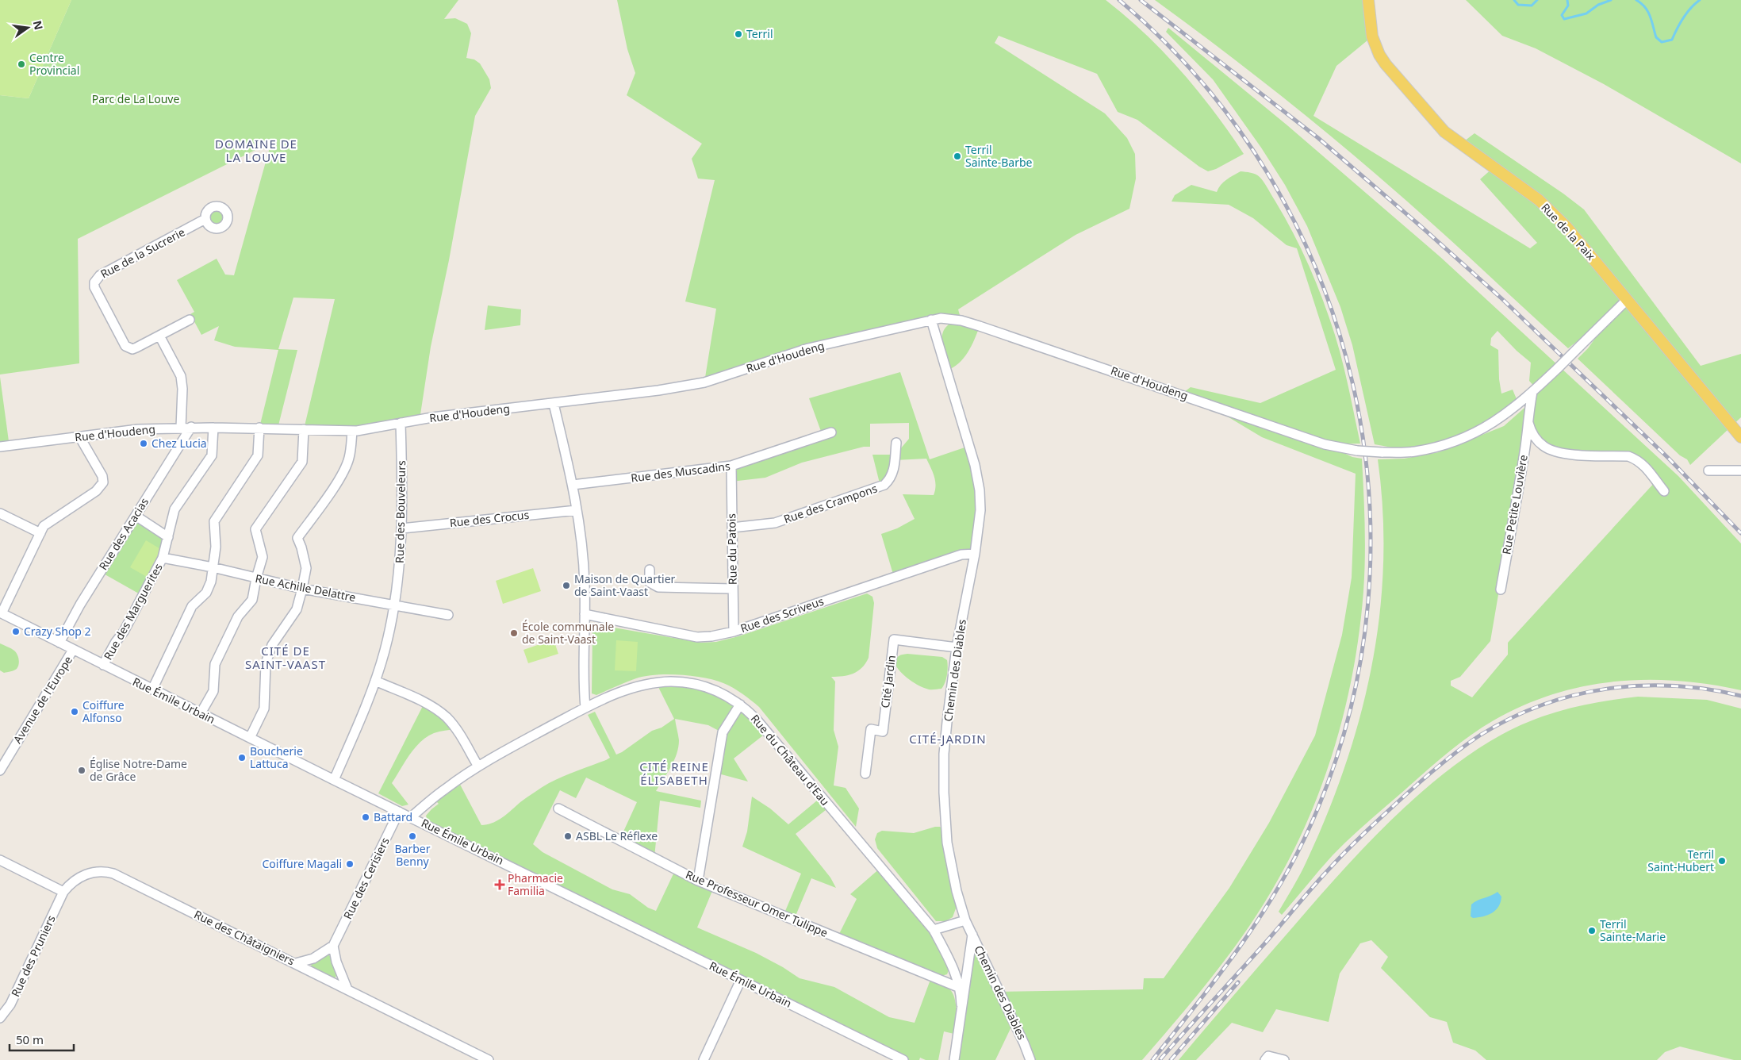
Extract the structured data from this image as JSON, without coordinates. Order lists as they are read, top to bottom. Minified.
{"streets":{"main road":["Rue de la Paix"],"street":["Rue de la Sucrerie","Rue d'Houdeng","Rue des Muscadins","Rue des Crampons","Rue Petite Louvière","Rue des Bouveleurs","Rue des Crocus","Rue des Acacias","Rue du Patois","Rue Achille Delattre","Rue des Marguerites","Rue des Scriveus","Chemin des Diables","Cité Jardin","Avenue de l'Europe","Rue Émile Urbain","Rue du Château d'Eau","Rue des Cerisiers","Rue Professeur Omer Tulippe","Rue des Châtaigniers","Rue des Pruniers"]},"crossings":[["Rue de la Paix","Rue d'Houdeng"],["Rue d'Houdeng","Rue Petite Louvière"],["Rue d'Houdeng","Rue des Bouveleurs"],["Rue d'Houdeng","Rue des Acacias"],["Rue d'Houdeng","Rue des Marguerites"],["Rue d'Houdeng","Chemin des Diables"],["Rue des Muscadins","Rue du Patois"],["Rue des Crampons","Rue du Patois"],["Rue des Bouveleurs","Rue des Crocus"],["Rue des Bouveleurs","Rue Achille Delattre"],["Rue des Bouveleurs","Rue Émile Urbain"],["Rue des Acacias","Rue Émile Urbain"],["Rue du Patois","Rue des Scriveus"],["Rue Achille Delattre","Rue des Marguerites"],["Rue des Marguerites","Rue Émile Urbain"],["Rue des Scriveus","Chemin des Diables"],["Chemin des Diables","Cité Jardin"],["Avenue de l'Europe","Rue Émile Urbain"],["Rue Émile Urbain","Rue du Château d'Eau"],["Rue Émile Urbain","Rue des Cerisiers"],["Rue du Château d'Eau","Rue Professeur Omer Tulippe"],["Rue des Châtaigniers","Rue des Pruniers"]],"districts":["DOMAINE DE LA LOUVE","CITÉ DE SAINT-VAAST","CITÉ-JARDIN","CITÉ REINE ÉLISABETH"],"parks":["Parc de La Louve"],"places":{"other":["Terril","Centre Provincial","Terril Sainte-Barbe","Chez Lucia","Maison de Quartier de Saint-Vaast","Crazy Shop 2","École communale de Saint-Vaast","Coiffure Alfonso","Boucherie Lattuca","Église Notre-Dame de Grâce","Battard","Barber Benny","ASBL Le Réflexe","Terril Saint-Hubert","Coiffure Magali","Terril Sainte-Marie"],"health":["Pharmacie Familia"]},"scale_bar":"50 m","north":"right"}
